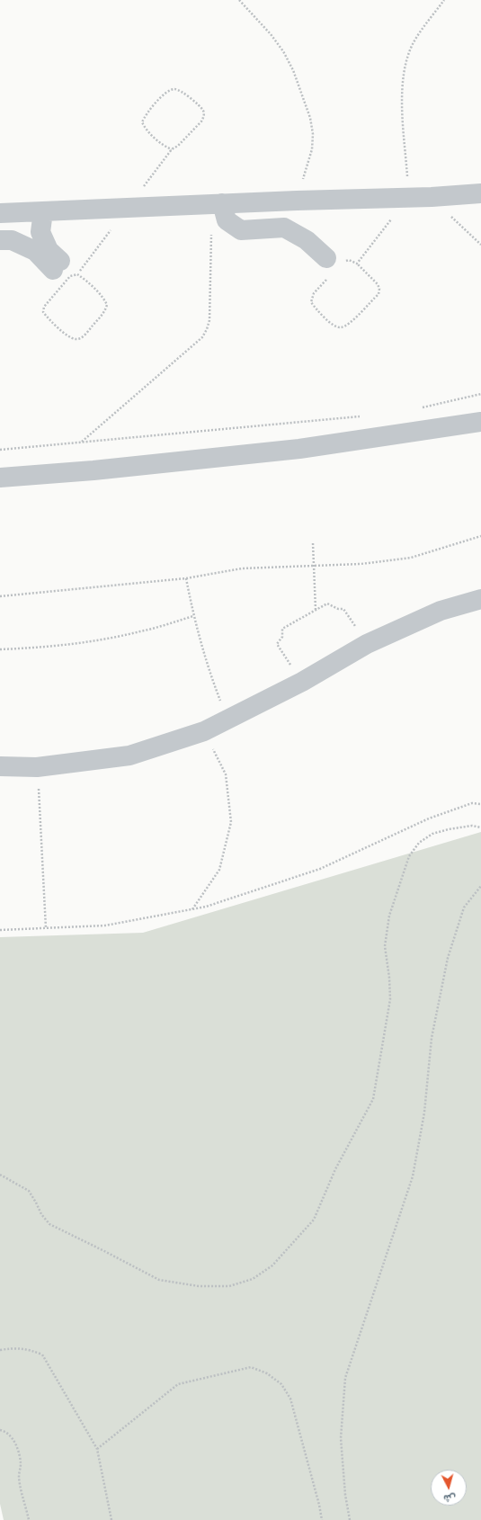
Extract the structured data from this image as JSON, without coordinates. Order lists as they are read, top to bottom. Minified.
{"north":"bottom"}
